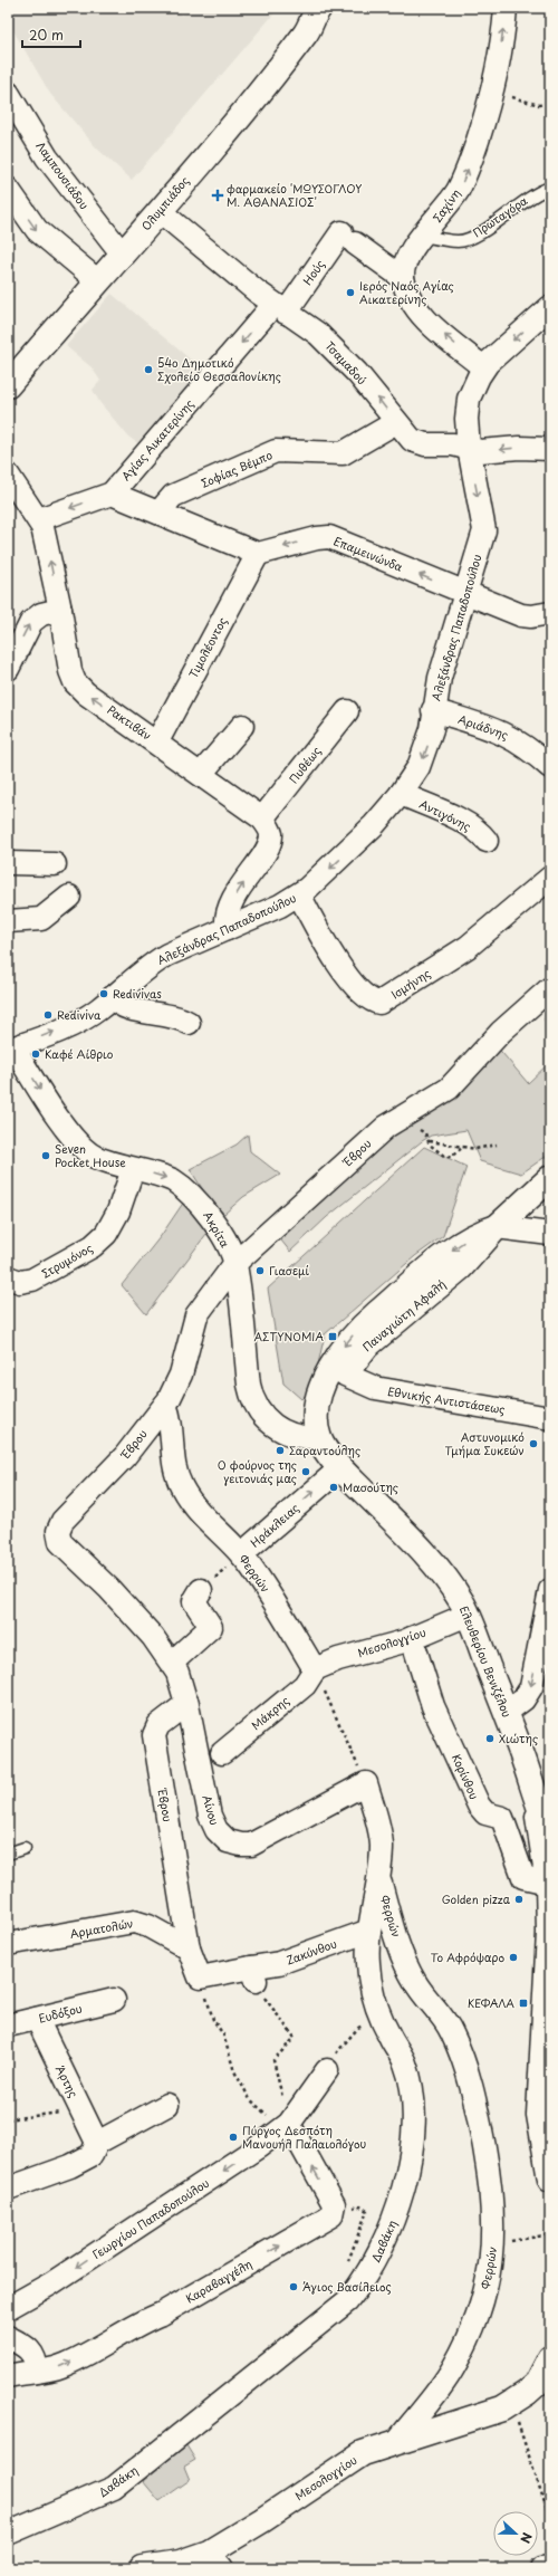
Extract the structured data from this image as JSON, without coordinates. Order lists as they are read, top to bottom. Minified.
{"streets":{"street":["Λαμπουσιάδου","Ολυμπιάδος","Σαχίνη","Ηούς","Τσαμαδού","Αγίας Αικατερίνης","Σοφίας Βέμπο","Επαμεινώνδα","Αλεξάνδρας Παπαδοπούλου","Τιμολέοντος","Ρακτιβάν","Αριάδνης","Πυθέως","Αντιγόνης","Ισμήνης","Έβρου","Ακρίτα","Στρυμόνος","Παναγιώτη Αφαλή","Εθνικής Αντιστάσεως","Ηράκλειας","Φερρών","Μεσολογγίου","Ελευθερίου Βενιζέλου","Μάκρης","Κορίνθου","Αίνου","Αρματολών","Ζακύνθου","Ευδόξου","Άρτης","Γεωργίου Παπαδοπούλου","Δαβάκη","Καραβαγγέλη"],"lane":["Πρωταγόρα"]},"crossings":[["Λαμπουσιάδου","Ολυμπιάδος"],["Ολυμπιάδος","Τσαμαδού"],["Σαχίνη","Πρωταγόρα"],["Σαχίνη","Ηούς"],["Ηούς","Τσαμαδού"],["Ηούς","Αγίας Αικατερίνης"],["Τσαμαδού","Αγίας Αικατερίνης"],["Τσαμαδού","Σοφίας Βέμπο"],["Τσαμαδού","Αλεξάνδρας Παπαδοπούλου"],["Επαμεινώνδα","Αλεξάνδρας Παπαδοπούλου"],["Επαμεινώνδα","Τιμολέοντος"],["Αλεξάνδρας Παπαδοπούλου","Αριάδνης"],["Αλεξάνδρας Παπαδοπούλου","Αντιγόνης"],["Αλεξάνδρας Παπαδοπούλου","Ισμήνης"],["Αλεξάνδρας Παπαδοπούλου","Ακρίτα"],["Τιμολέοντος","Ρακτιβάν"],["Ρακτιβάν","Πυθέως"],["Έβρου","Ακρίτα"],["Έβρου","Φερρών"],["Έβρου","Αίνου"],["Έβρου","Αρματολών"],["Έβρου","Ζακύνθου"],["Ακρίτα","Στρυμόνος"],["Ακρίτα","Παναγιώτη Αφαλή"],["Ακρίτα","Ηράκλειας"],["Ακρίτα","Ελευθερίου Βενιζέλου"],["Παναγιώτη Αφαλή","Εθνικής Αντιστάσεως"],["Παναγιώτη Αφαλή","Ηράκλειας"],["Παναγιώτη Αφαλή","Ελευθερίου Βενιζέλου"],["Ηράκλειας","Φερρών"],["Ηράκλειας","Ελευθερίου Βενιζέλου"],["Φερρών","Μεσολογγίου"],["Φερρών","Μάκρης"],["Φερρών","Αίνου"],["Φερρών","Δαβάκη"],["Μεσολογγίου","Ελευθερίου Βενιζέλου"],["Μεσολογγίου","Μάκρης"],["Μεσολογγίου","Κορίνθου"],["Ζακύνθου","Δαβάκη"],["Ευδόξου","Άρτης"],["Γεωργίου Παπαδοπούλου","Καραβαγγέλη"]],"one_way":["Σαχίνη","Αγίας Αικατερίνης","Επαμεινώνδα","Ρακτιβάν","Ακρίτα","Ηράκλειας"],"places":{"health":["φαρμακείο 'ΜΩΥΣΟΓΛΟΥ Μ. ΑΘΑΝΑΣΙΟΣ'"],"other":["Ιερός Ναός Αγίας Αικατερίνης","54ο Δημοτικό Σχολείο Θεσσαλονίκης","Redivivas","Rediviva","Καφέ Αίθριο","Seven Pocket House","Γιασεμί","Αστυνομικό Τμήμα Συκεών","Σαραντούλης","Ο φούρνος της γειτονιάς μας","Μασούτης","Χιώτης","Golden pizza","Το Αφρόψαρο","Πύργος Δεσπότη Μανουήλ Παλαιολόγου","Άγιος Βασίλειος"],"transit":["ΑΣΤΥΝΟΜΙΑ","ΚΕΦΑΛΑ"]},"scale_bar":"20 m","north":"right"}
